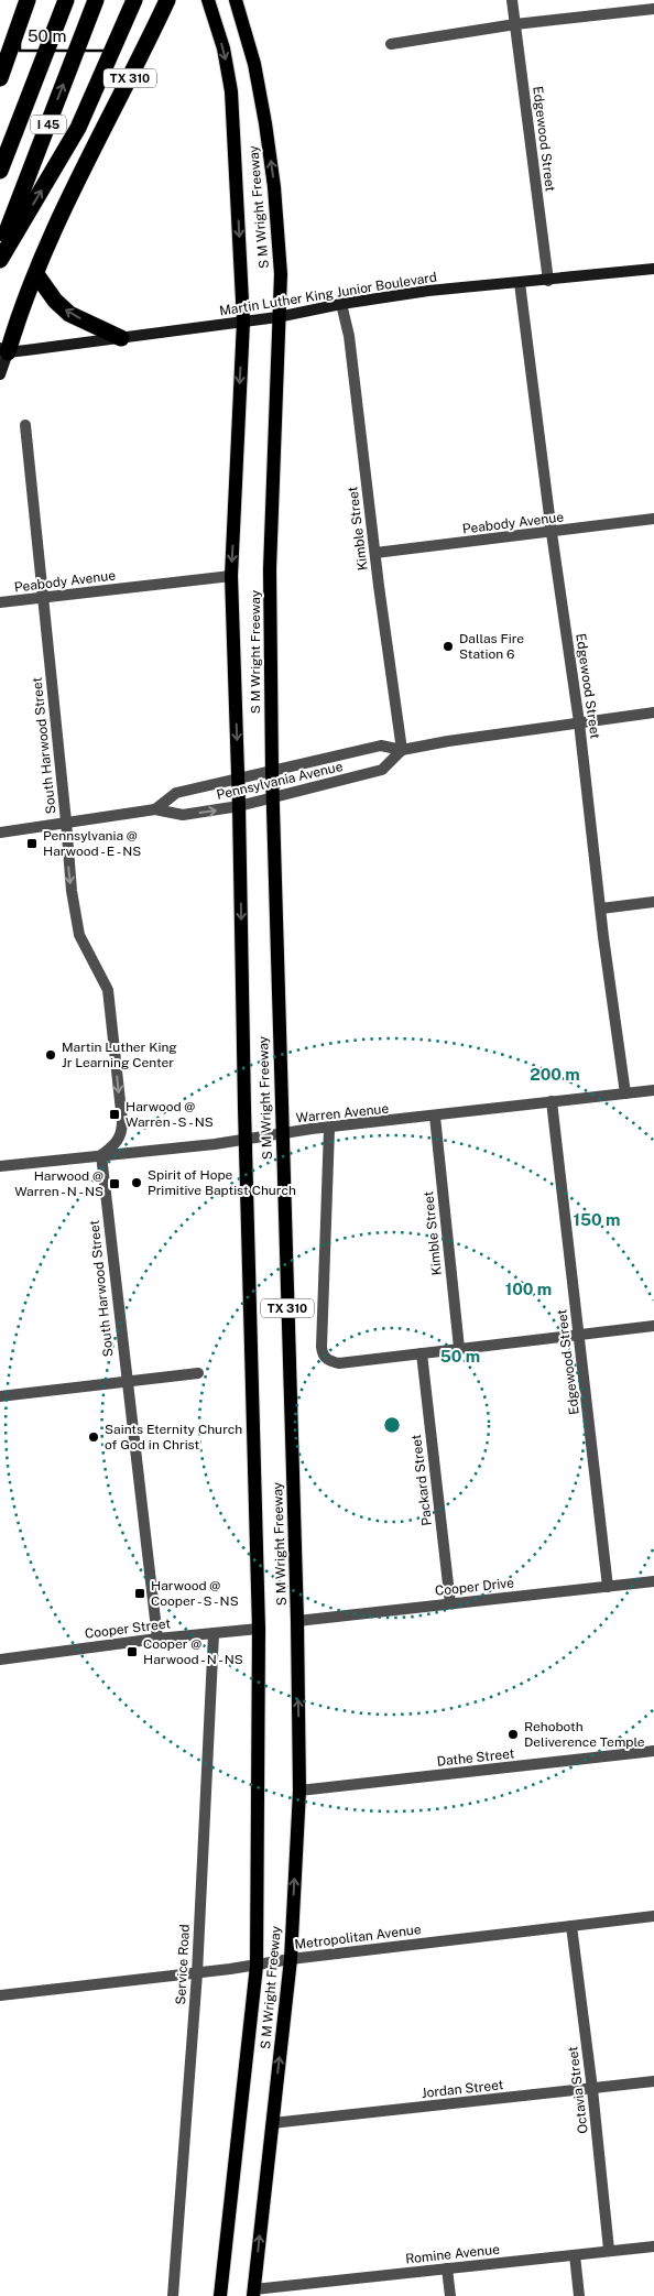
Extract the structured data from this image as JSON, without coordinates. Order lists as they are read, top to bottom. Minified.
{"streets":{"highway":["TX 310","I 45"],"main road":["S M Wright Freeway","Martin Luther King Junior Boulevard"],"street":["Edgewood Street","Peabody Avenue","Kimble Street","South Harwood Street","Pennsylvania Avenue","Warren Avenue","Packard Street","Cooper Drive","Cooper Street","Dathe Street","Metropolitan Avenue","Service Road","Jordan Street","Octavia Street","Romine Avenue"]},"crossings":[["Edgewood Street","Martin Luther King Junior Boulevard"],["Edgewood Street","Peabody Avenue"],["Edgewood Street","Pennsylvania Avenue"],["Edgewood Street","Warren Avenue"],["Edgewood Street","Cooper Drive"],["S M Wright Freeway","Martin Luther King Junior Boulevard"],["S M Wright Freeway","Peabody Avenue"],["S M Wright Freeway","Pennsylvania Avenue"],["S M Wright Freeway","Warren Avenue"],["S M Wright Freeway","Cooper Drive"],["S M Wright Freeway","Cooper Street"],["S M Wright Freeway","Dathe Street"],["S M Wright Freeway","Metropolitan Avenue"],["S M Wright Freeway","Jordan Street"],["S M Wright Freeway","Romine Avenue"],["Martin Luther King Junior Boulevard","Kimble Street"],["Peabody Avenue","Kimble Street"],["Peabody Avenue","South Harwood Street"],["Kimble Street","Pennsylvania Avenue"],["Kimble Street","Warren Avenue"],["South Harwood Street","Pennsylvania Avenue"],["South Harwood Street","Warren Avenue"],["South Harwood Street","Cooper Street"],["Packard Street","Cooper Drive"],["Cooper Street","Service Road"],["Metropolitan Avenue","Service Road"],["Metropolitan Avenue","Octavia Street"],["Jordan Street","Octavia Street"],["Octavia Street","Romine Avenue"]],"places":{"other":["Dallas Fire Station 6","Martin Luther King Jr Learning Center","Spirit of Hope Primitive Baptist Church","Saints Eternity Church of God in Christ","Rehoboth Deliverence Temple"],"transit":["Pennsylvania @ Harwood - E - NS","Harwood @ Warren - S - NS","Harwood @ Warren - N - NS","Harwood @ Cooper - S - NS","Cooper @ Harwood - N - NS"]},"scale_bar":"50 m","rings":["200 m","150 m","100 m","50 m"]}
